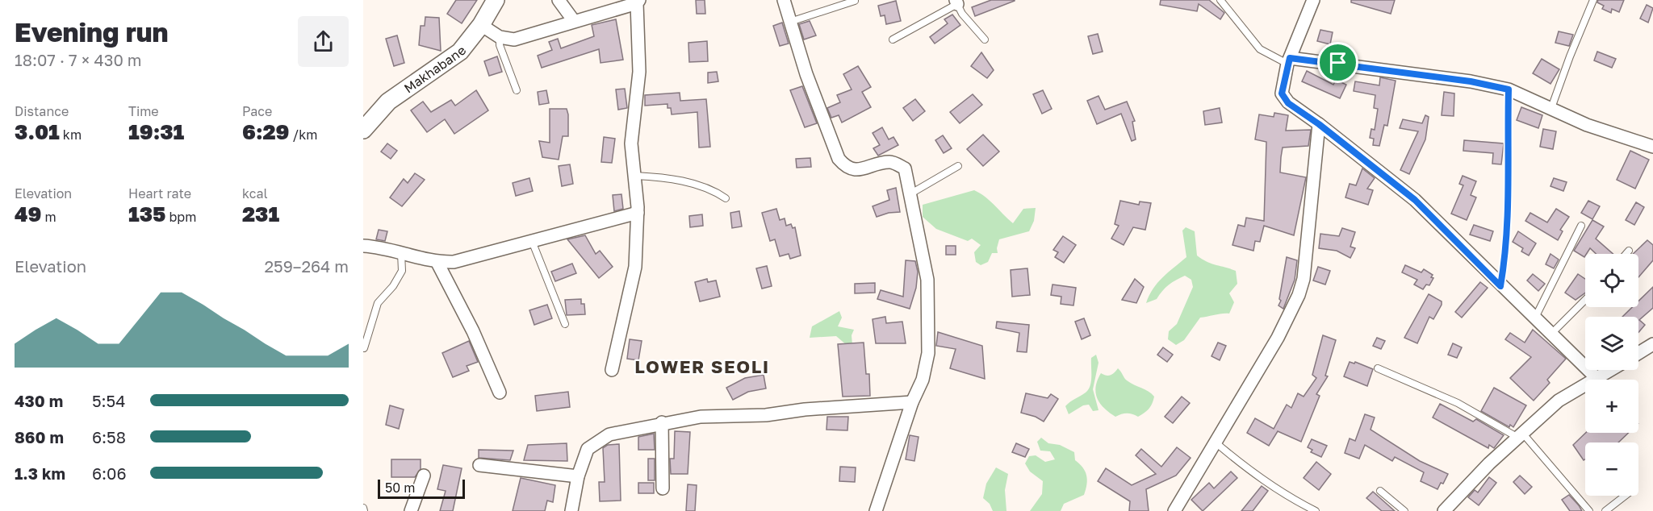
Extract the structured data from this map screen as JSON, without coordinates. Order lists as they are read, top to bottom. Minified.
{"streets":{"street":["Makhabane"]},"districts":["LOWER SEOLI"],"scale_bar":"50 m","page":{"heading":["Evening run","18:07 · 7 × 430 m"],"stats":[["Distance","3.01 km"],["Time","19:31"],["Pace","6:29 /km"],["Elevation","49 m"],["Heart rate","135 bpm"],["kcal","231"]],"chart":["Elevation","259–264 m"],"map_buttons":["+","−"],"list":[{"name":"430 m","note":"5:54"},{"name":"860 m","note":"6:58"},{"name":"1.3 km","note":"6:06"}],"scale":"50 m"}}
